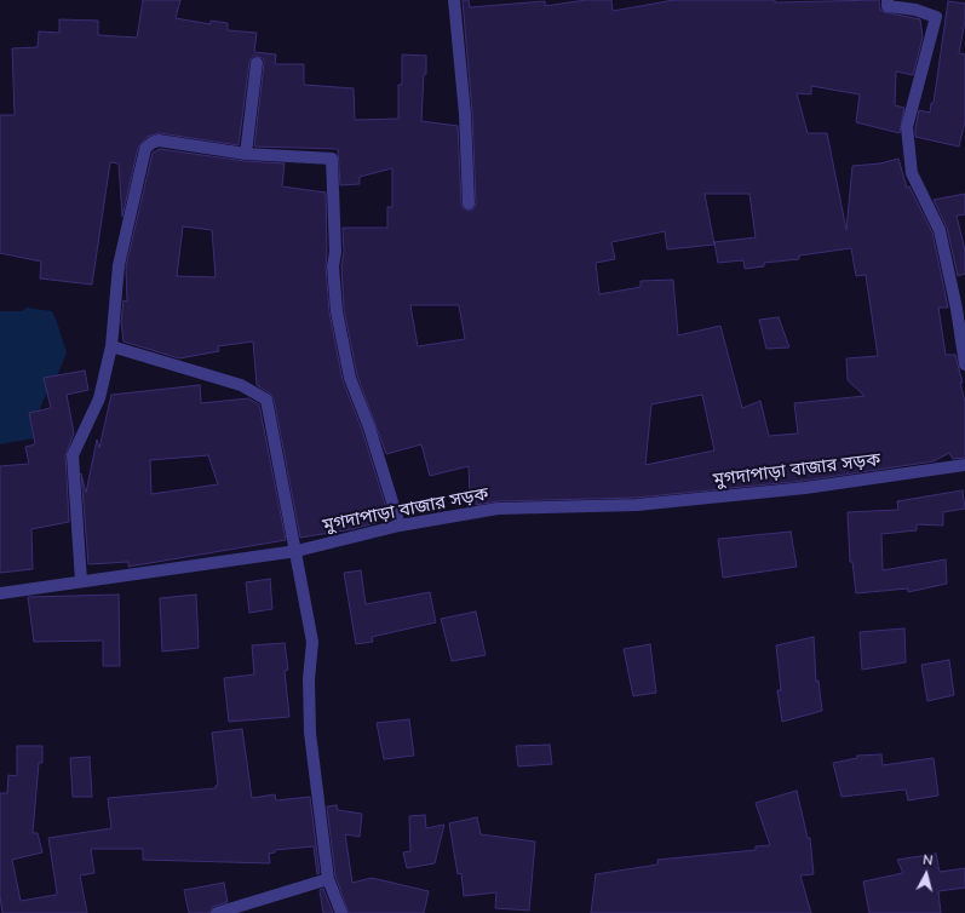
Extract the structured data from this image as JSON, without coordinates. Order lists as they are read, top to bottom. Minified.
{"streets":{"street":["মুগদাপাড়া বাজার সড়ক"]},"north":"top"}
